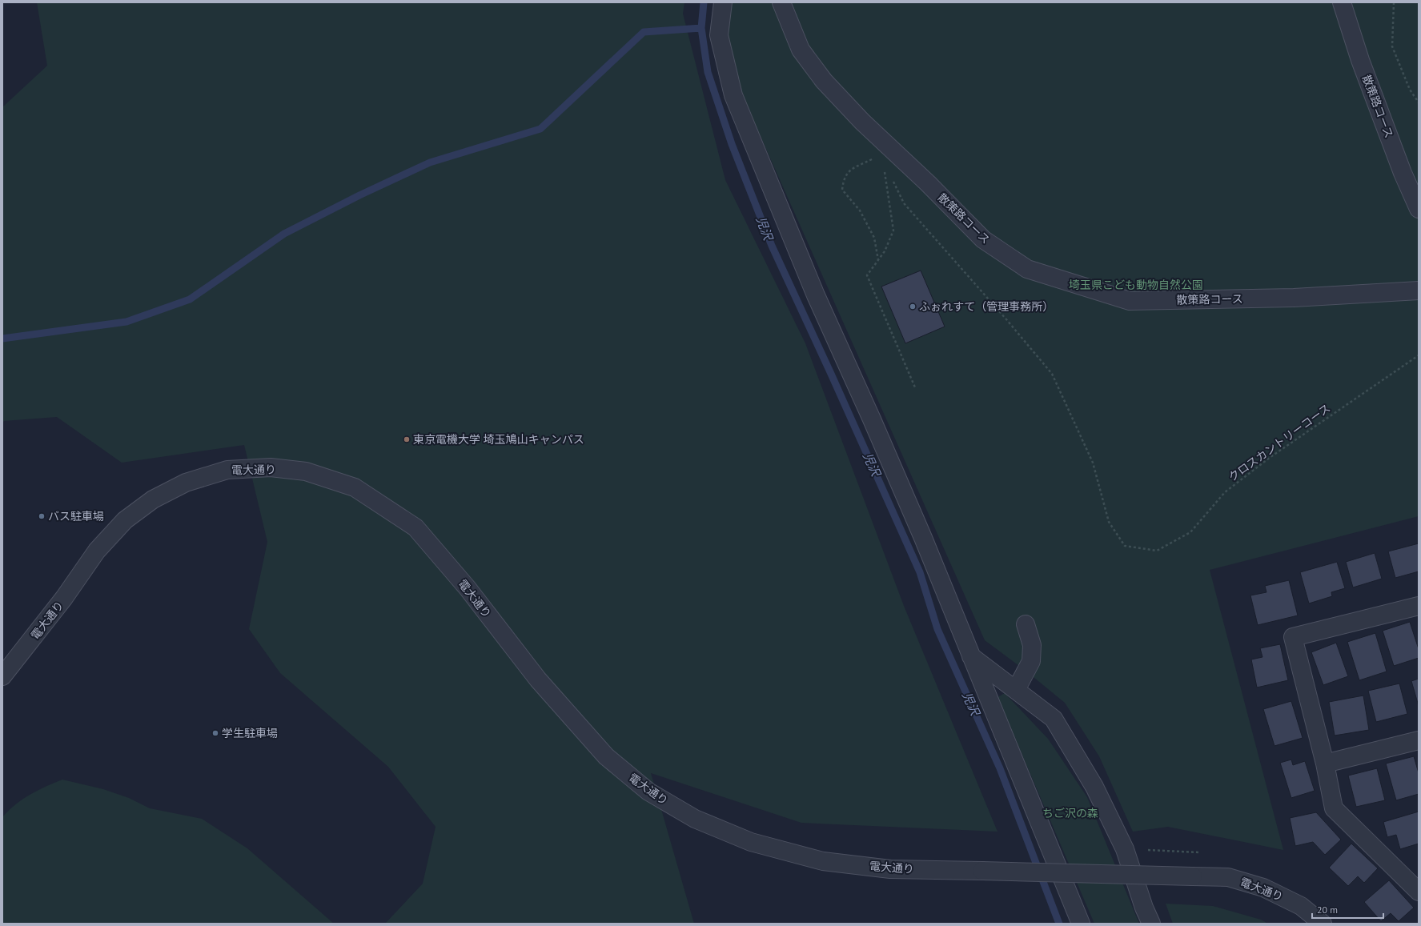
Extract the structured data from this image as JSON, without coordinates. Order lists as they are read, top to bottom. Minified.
{"streets":{"street":["散策路コース","電大通り"],"path":["クロスカントリーコース"]},"water":["児沢"],"parks":["埼玉県こども動物自然公園","ちご沢の森"],"places":["ふぉれすて（管理事務所）","東京電機大学 埼玉鳩山キャンパス","バス駐車場","学生駐車場"],"scale_bar":"20 m"}
